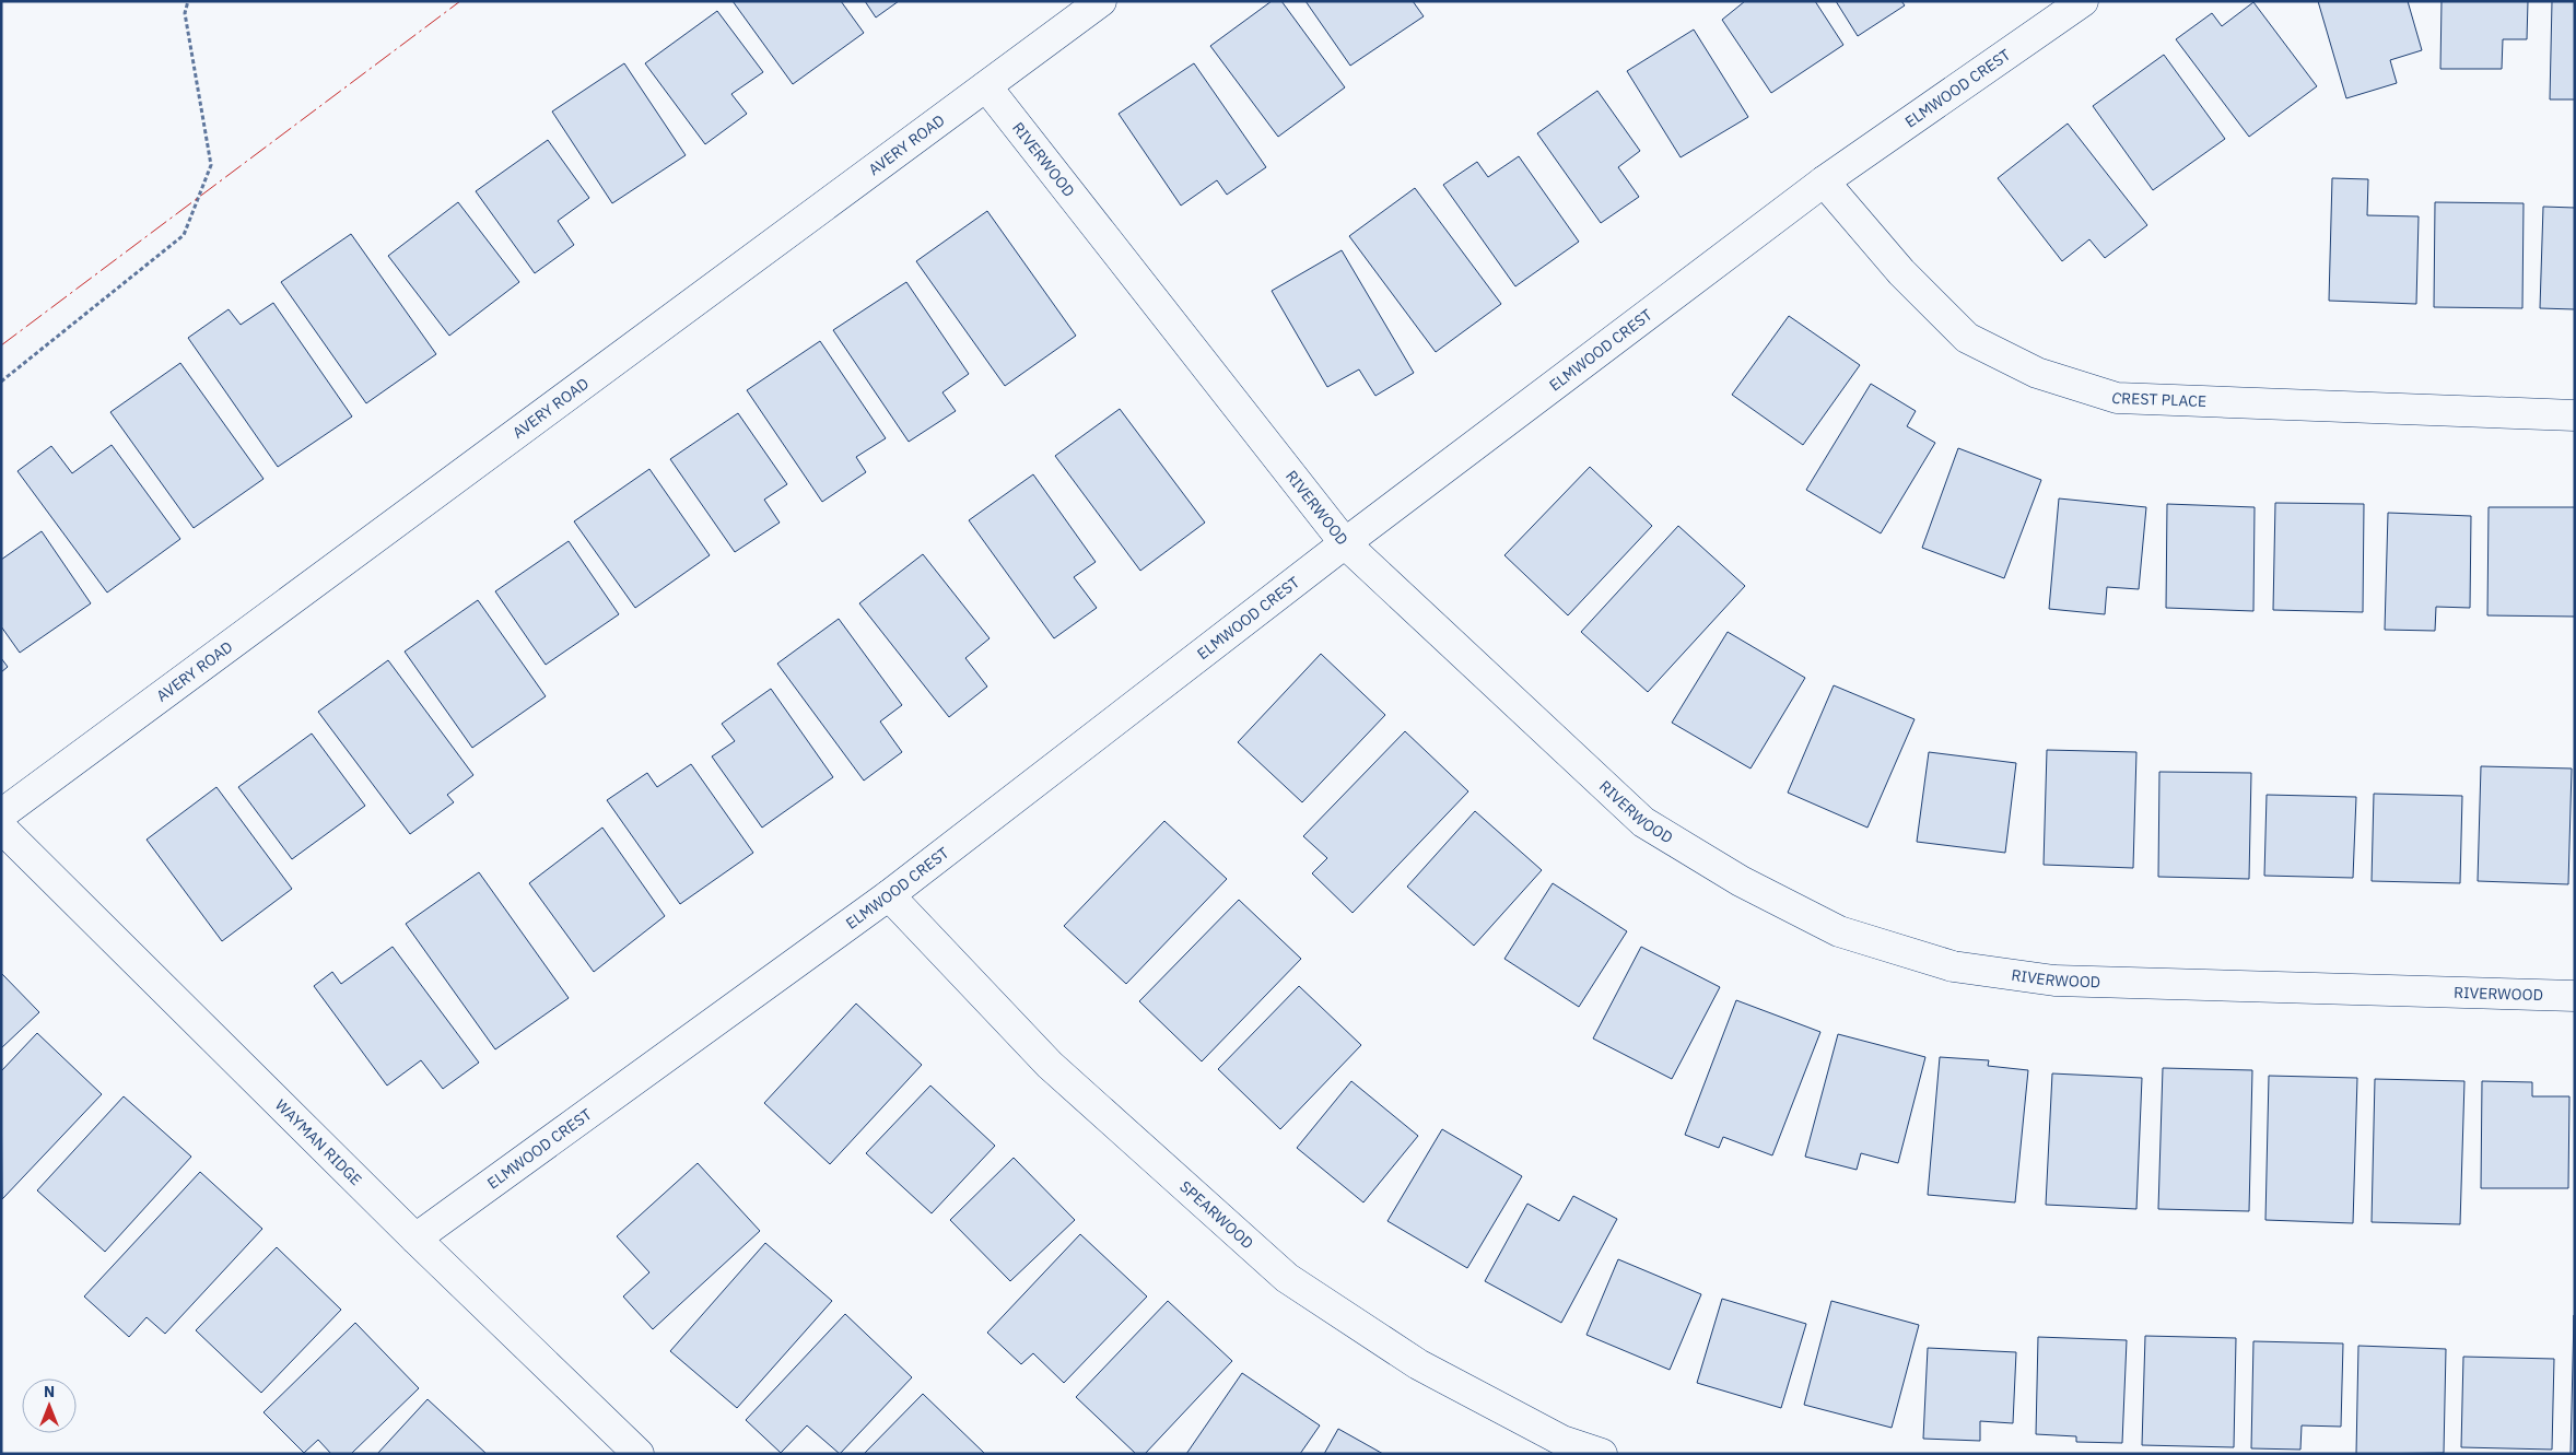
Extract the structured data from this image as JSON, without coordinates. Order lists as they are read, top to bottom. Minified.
{"streets":{"street":["ELMWOOD CREST","AVERY ROAD","RIVERWOOD","CREST PLACE","WAYMAN RIDGE","SPEARWOOD"]},"crossings":[["ELMWOOD CREST","RIVERWOOD"],["ELMWOOD CREST","CREST PLACE"],["ELMWOOD CREST","WAYMAN RIDGE"],["ELMWOOD CREST","SPEARWOOD"],["AVERY ROAD","RIVERWOOD"]],"north":"top"}
